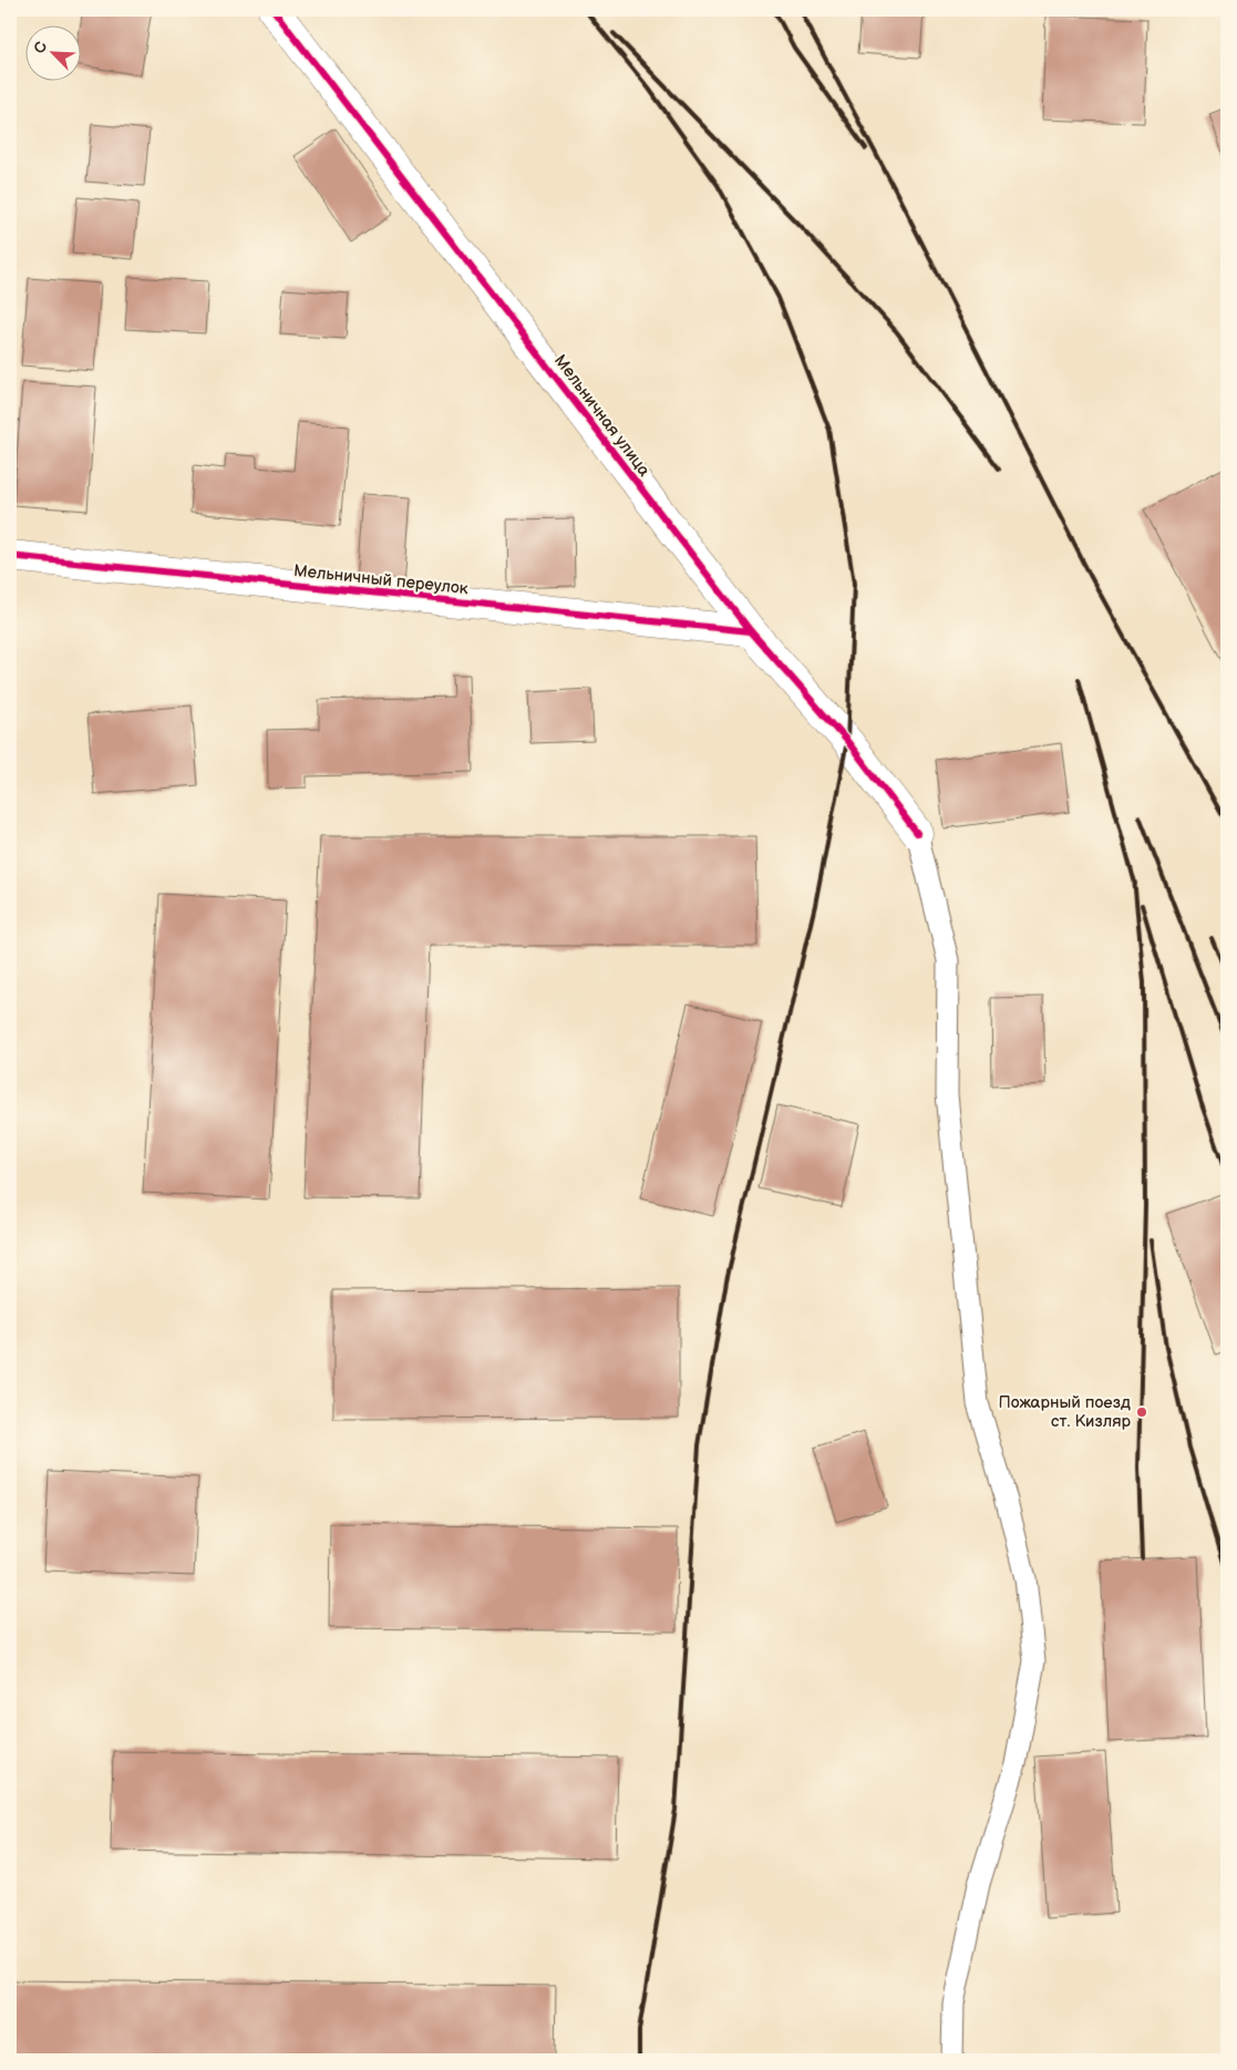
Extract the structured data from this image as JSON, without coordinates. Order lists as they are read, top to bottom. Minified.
{"streets":{"street":["Мельничная улица","Мельничный переулок"]},"crossings":[["Мельничная улица","Мельничный переулок"]],"places":["Пожарный поезд ст. Кизляр"],"north":"top left"}
